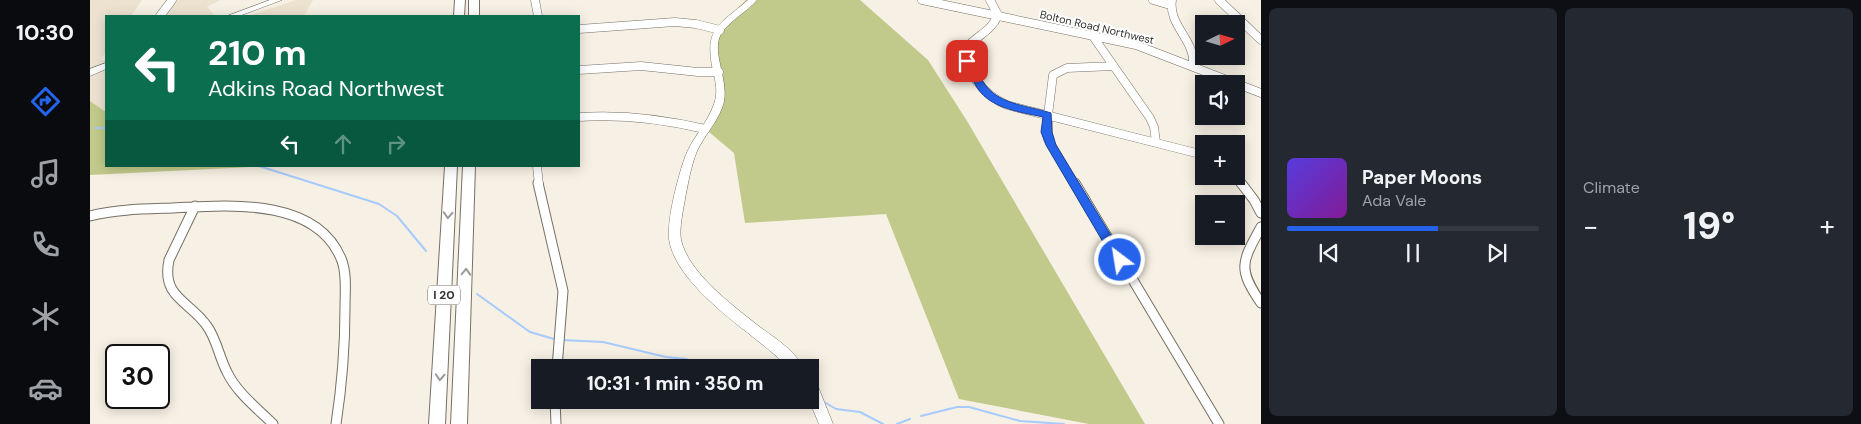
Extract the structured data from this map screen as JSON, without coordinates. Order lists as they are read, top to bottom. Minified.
{"streets":{"highway":["I 20"],"street":["Bolton Road Northwest"]},"north":"right","page":{"tabs":"10:30","tile":"Climate","map_buttons":["+","−"],"turn":["210 m","Adkins Road Northwest"],"song":["Paper Moons","Ada Vale"],"heat":["−","19°","+"],"limit":"30","trip":"10:31 · 1 min · 350 m"}}
